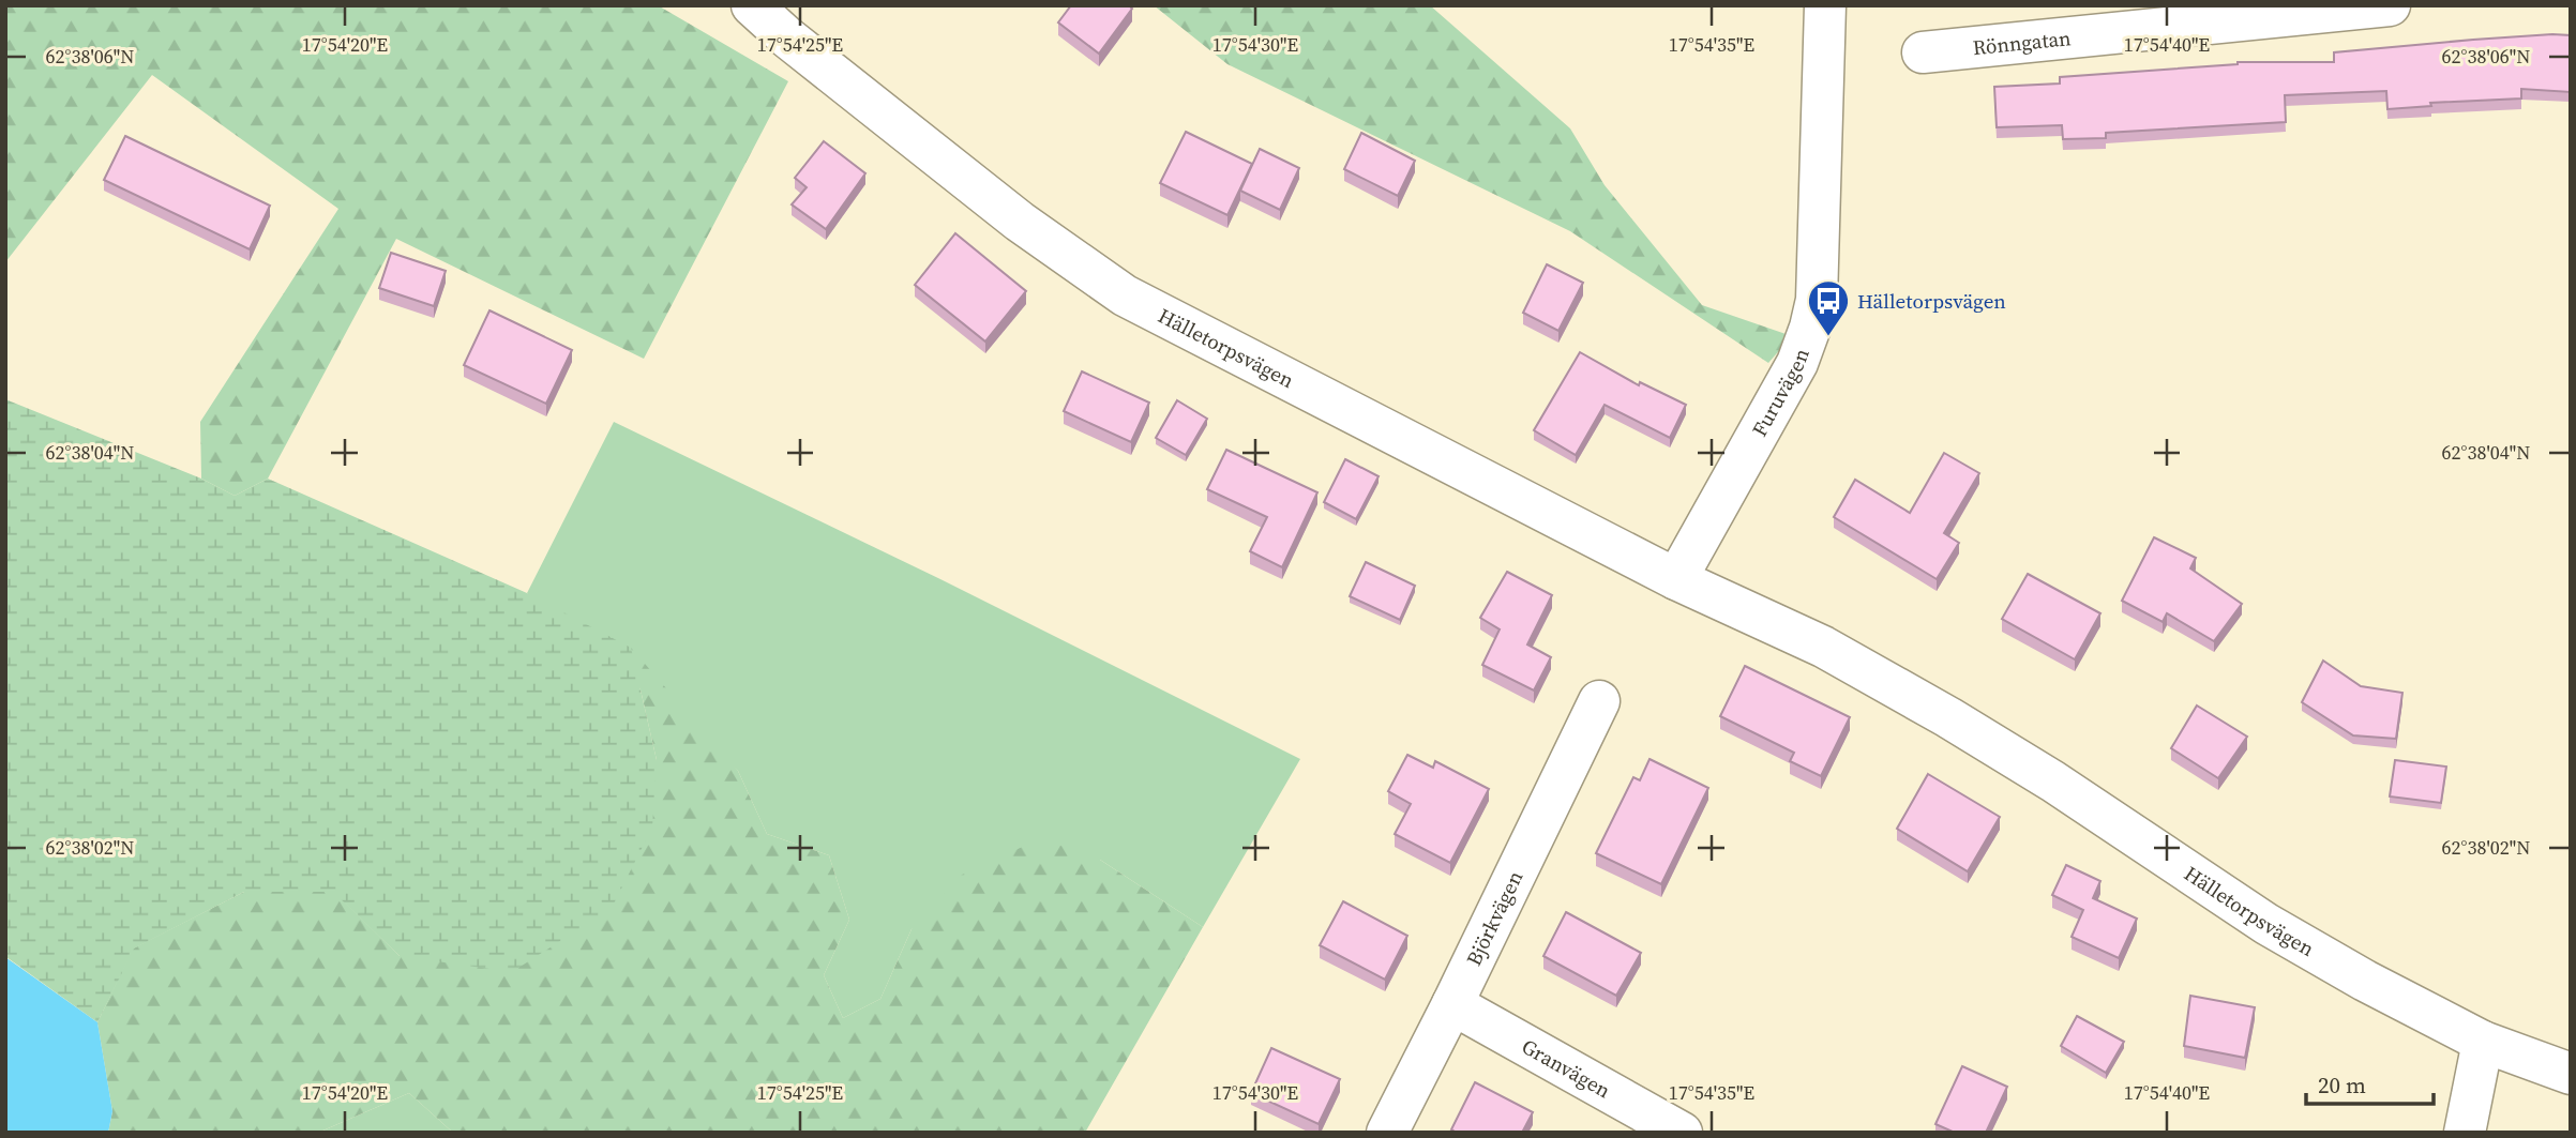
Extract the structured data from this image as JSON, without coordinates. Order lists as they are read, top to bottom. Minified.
{"streets":{"street":["Rönngatan","Hälletorpsvägen","Furuvägen","Björkvägen","Granvägen"]},"crossings":[["Hälletorpsvägen","Furuvägen"],["Björkvägen","Granvägen"]],"places":{"bus stop":["Hälletorpsvägen"]},"scale_bar":"20 m","coordinates":["17°54'20\"E","17°54'25\"E","17°54'30\"E","17°54'35\"E","17°54'40\"E","62°38'06\"N","62°38'04\"N","62°38'02\"N"]}
